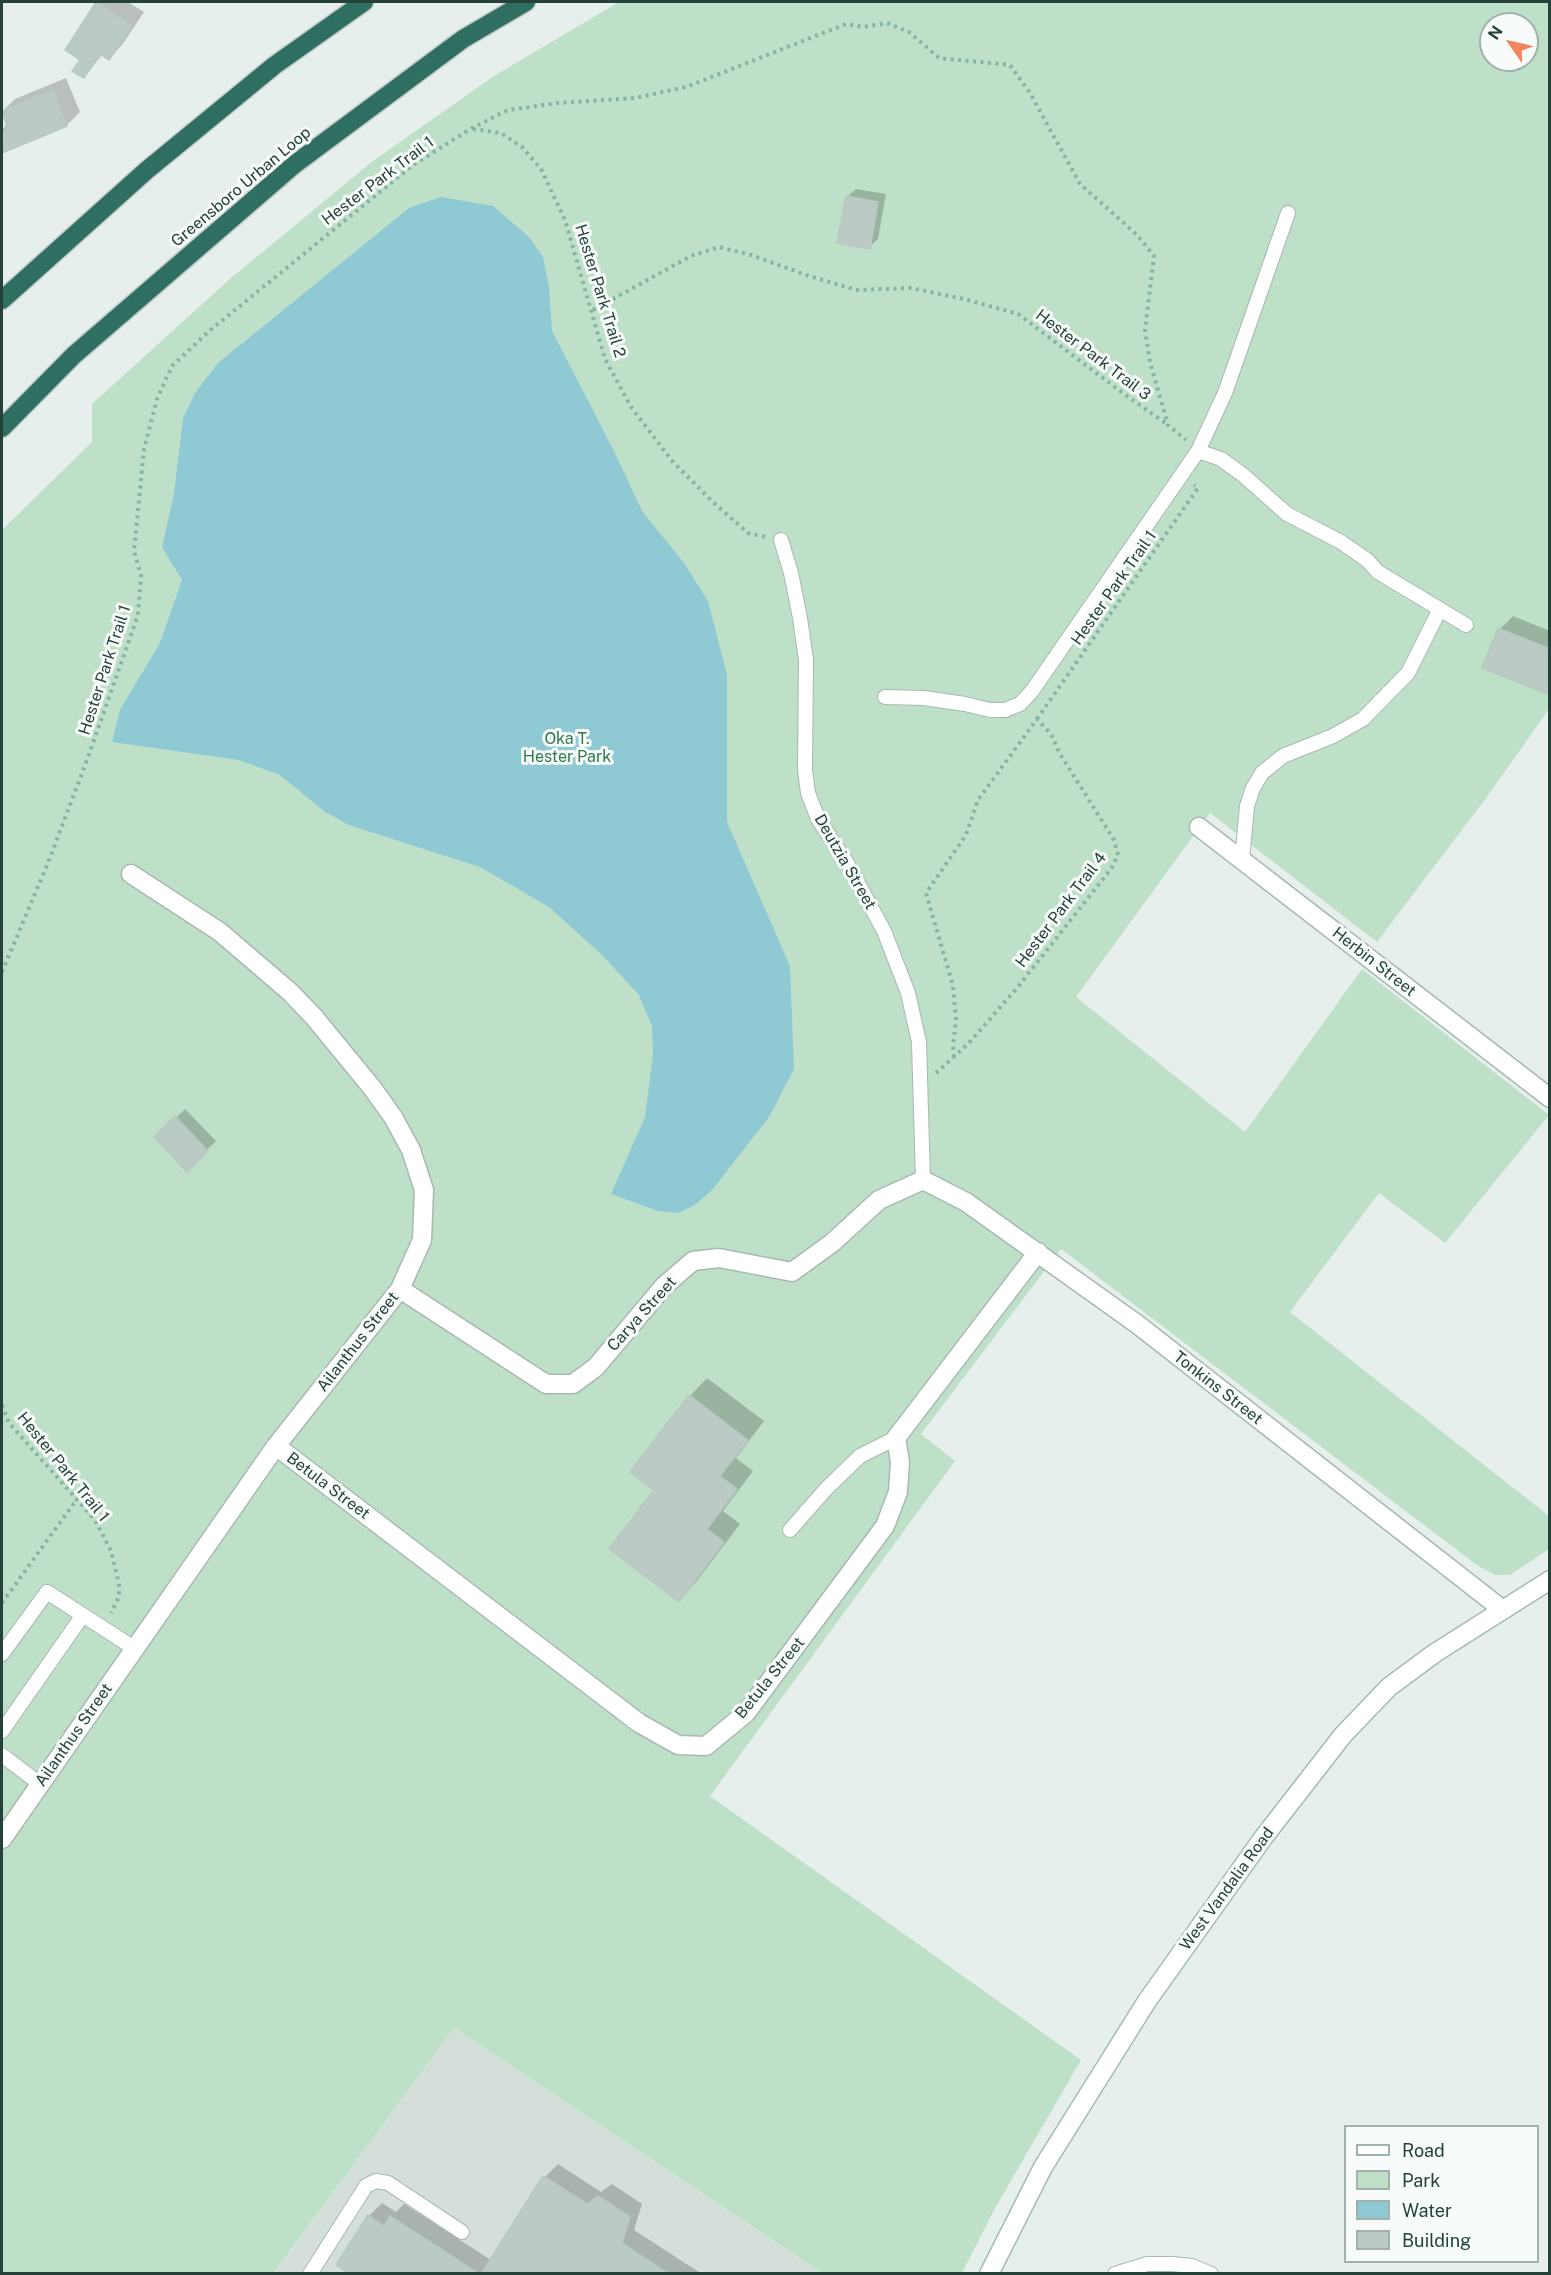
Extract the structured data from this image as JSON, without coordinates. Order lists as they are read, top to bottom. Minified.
{"streets":{"highway":["Greensboro Urban Loop"],"street":["Herbin Street","Carya Street","Ailanthus Street","Tonkins Street","Betula Street","West Vandalia Road"],"lane":["Deutzia Street"],"path":["Hester Park Trail 1","Hester Park Trail 2","Hester Park Trail 3","Hester Park Trail 4"]},"crossings":[["Hester Park Trail 1","Hester Park Trail 2"],["Hester Park Trail 1","Hester Park Trail 3"],["Hester Park Trail 1","Hester Park Trail 4"],["Hester Park Trail 2","Hester Park Trail 3"],["Hester Park Trail 2","Deutzia Street"],["Deutzia Street","Hester Park Trail 4"],["Deutzia Street","Carya Street"],["Deutzia Street","Tonkins Street"],["Carya Street","Ailanthus Street"],["Carya Street","Tonkins Street"],["Ailanthus Street","Betula Street"],["Tonkins Street","West Vandalia Road"]],"parks":["Oka T. Hester Park"],"legend":["Road","Park","Water","Building"],"north":"top left"}
